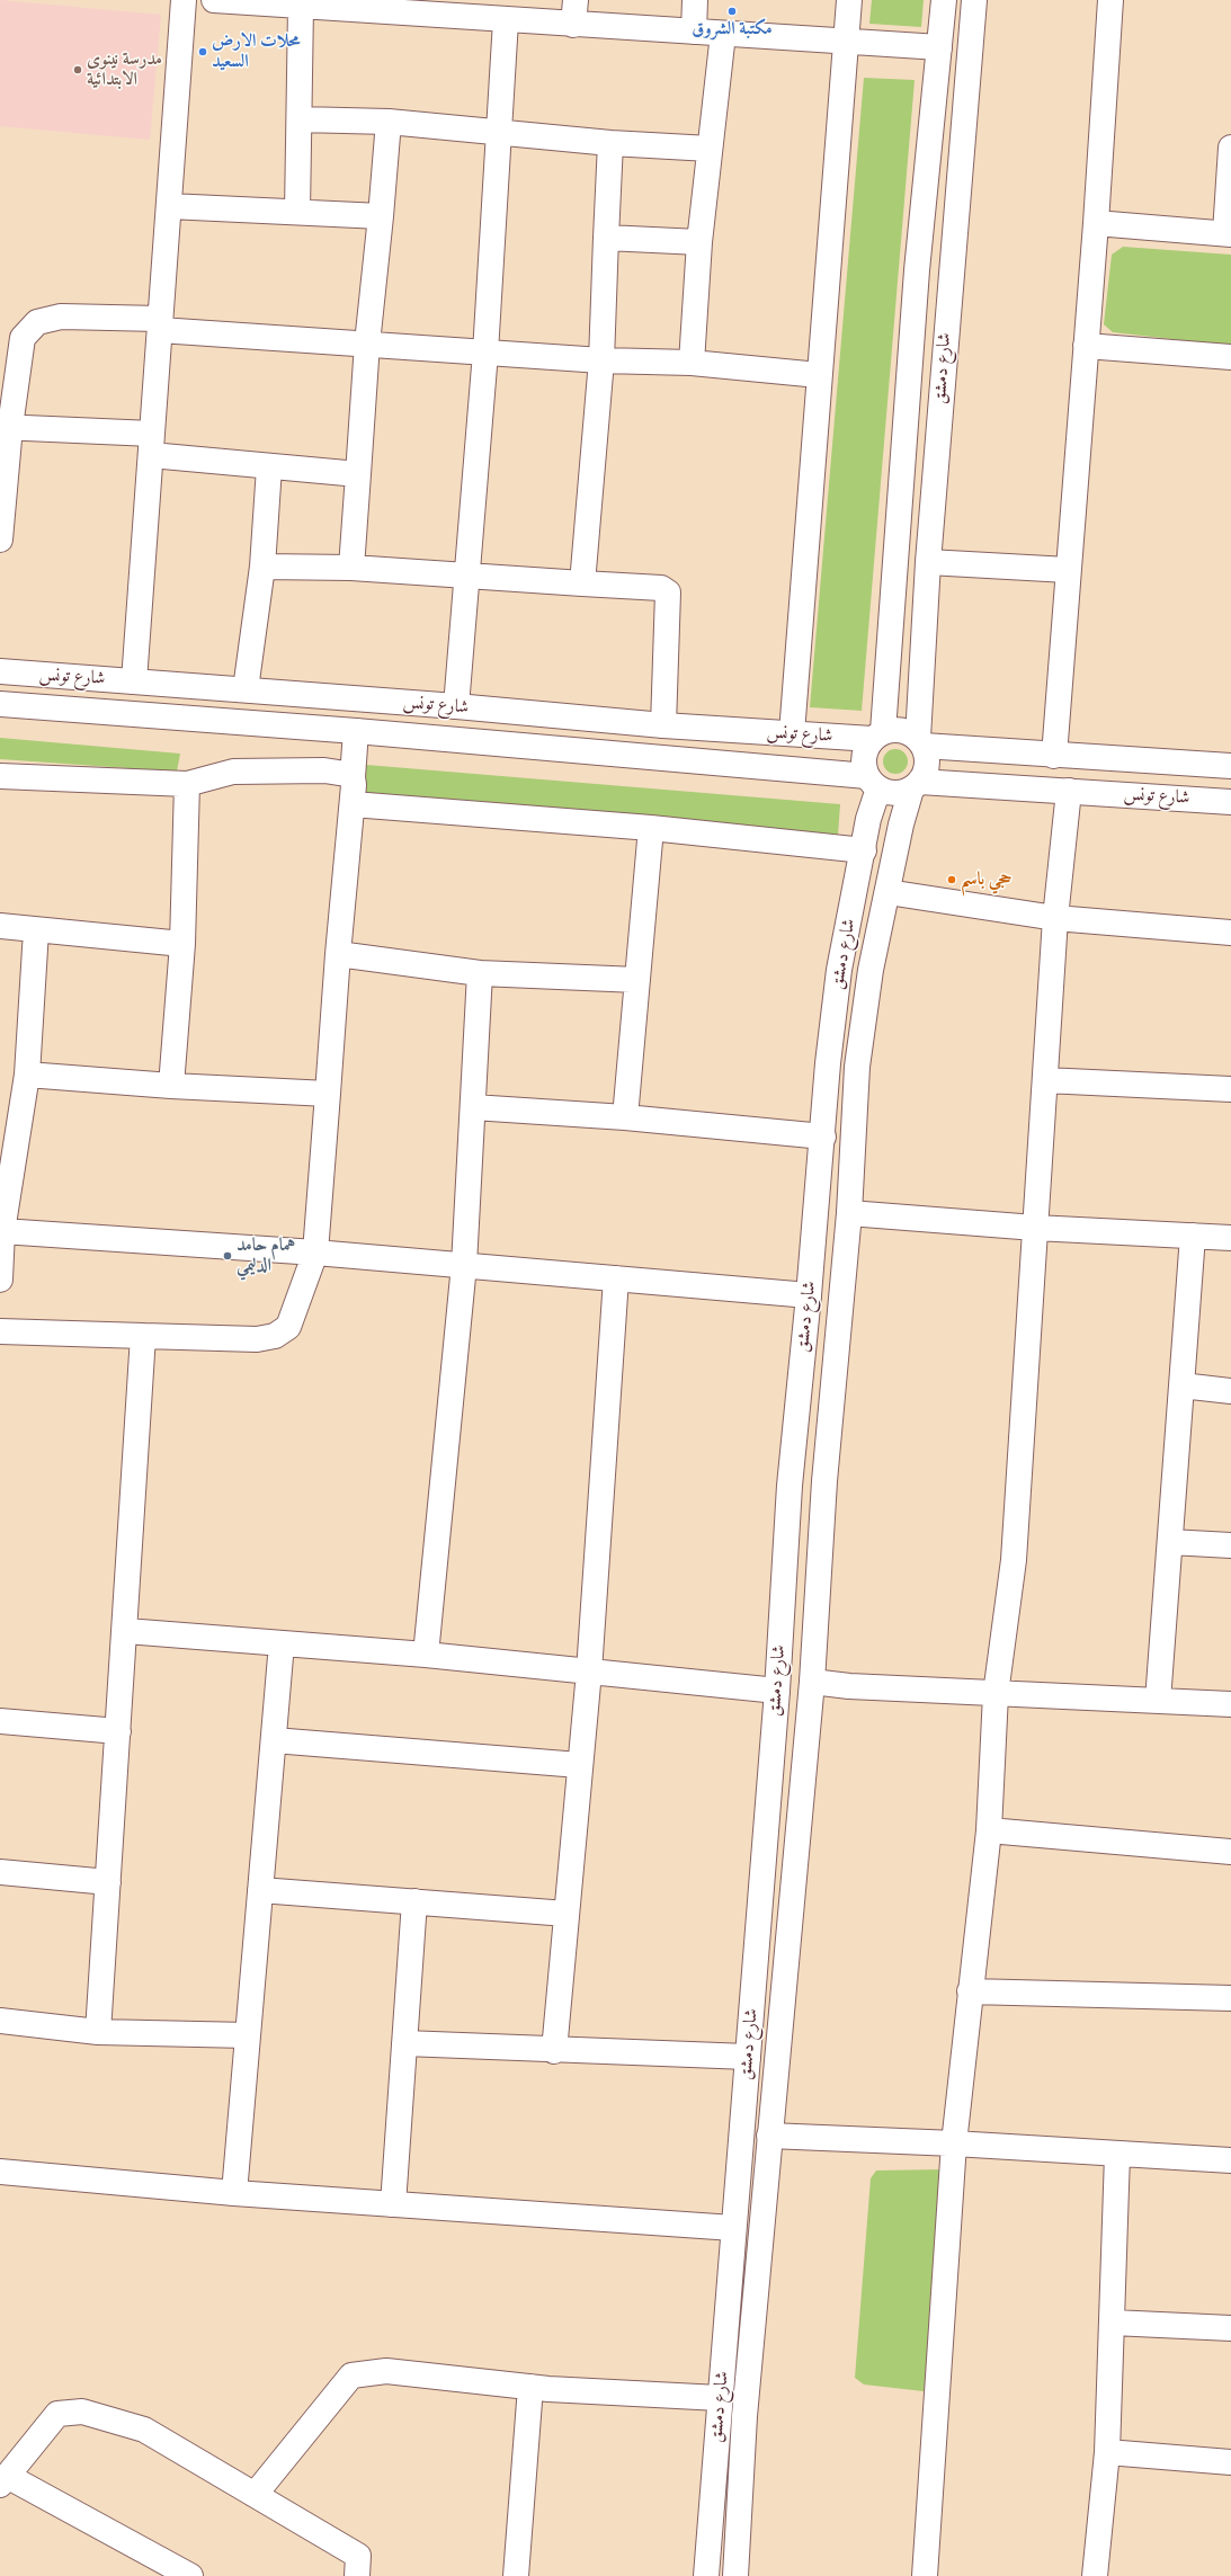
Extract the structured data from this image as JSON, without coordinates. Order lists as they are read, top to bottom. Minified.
{"streets":{"street":["شارع دمشق","شارع تونس"]},"crossings":[["شارع دمشق","شارع تونس"]],"places":["مكتبة الشروق","محلات الارض السعيد","مدرسة نينوى الابتدائية","حجي باسم","همام حامد الدليمي"]}
